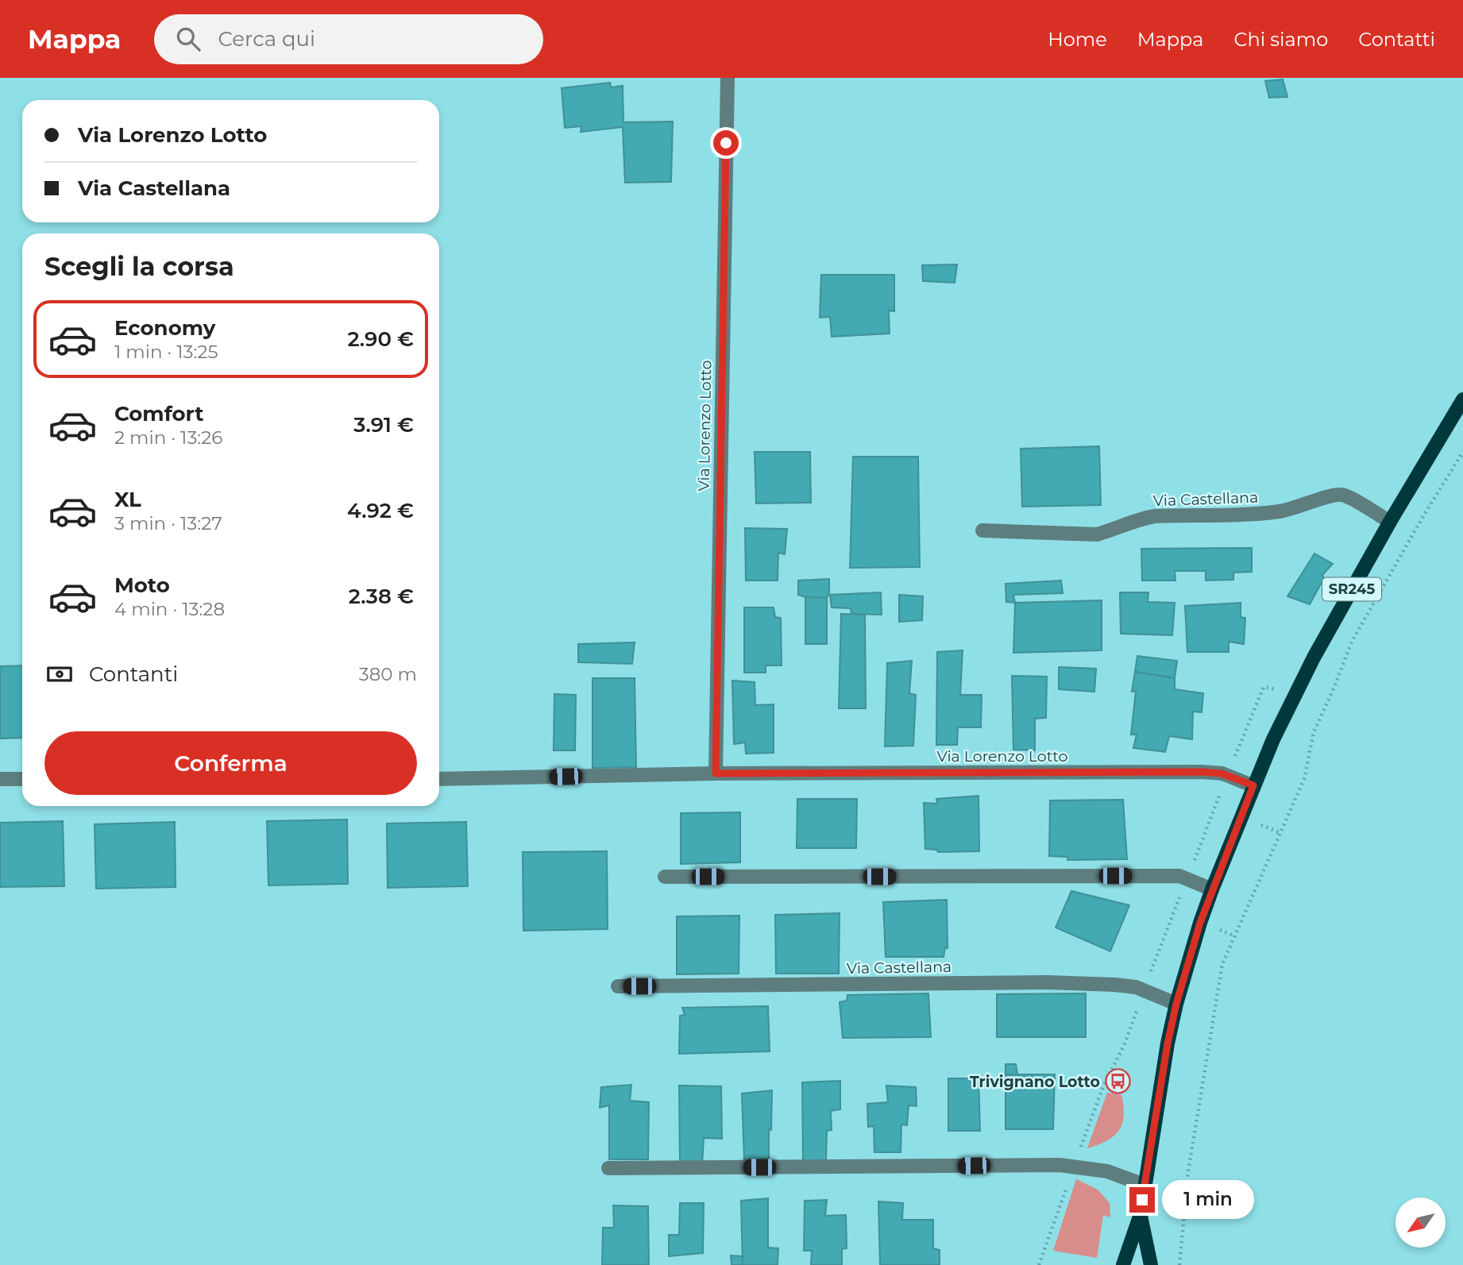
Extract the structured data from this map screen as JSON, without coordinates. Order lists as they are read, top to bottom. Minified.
{"streets":{"main road":["SR245"],"street":["Via Lorenzo Lotto","Via Castellana"]},"crossings":[["Via Lorenzo Lotto","SR245"],["Via Castellana","SR245"]],"places":{"bus stop":["Trivignano Lotto"]},"north":"bottom left","page":{"header":"Mappa","search":"Cerca qui","nav":["Home","Mappa","Chi siamo","Contatti"],"banner":["Via Lorenzo Lotto","Via Castellana"],"heading":"Scegli la corsa","list":[{"name":"Economy","note":"1 min · 13:25","value":"2.90 €"},{"name":"Comfort","note":"2 min · 13:26","value":"3.91 €"},{"name":"XL","note":"3 min · 13:27","value":"4.92 €"},{"name":"Moto","note":"4 min · 13:28","value":"2.38 €"}],"pay":["Contanti","380 m"],"buttons":"Conferma","bubble":"1 min"}}
